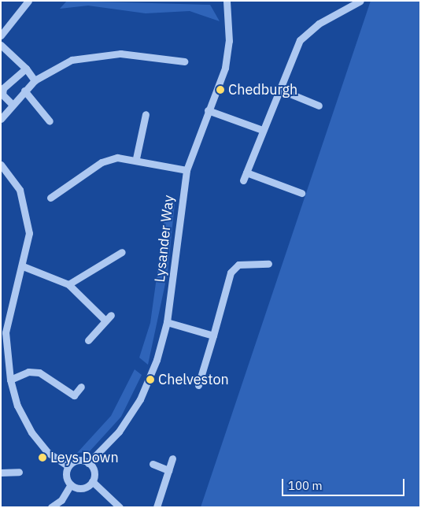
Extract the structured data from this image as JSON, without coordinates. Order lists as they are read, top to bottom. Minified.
{"streets":{"street":["Lysander Way"]},"places":["Chedburgh","Chelveston","Leys Down"],"scale_bar":"100 m"}
